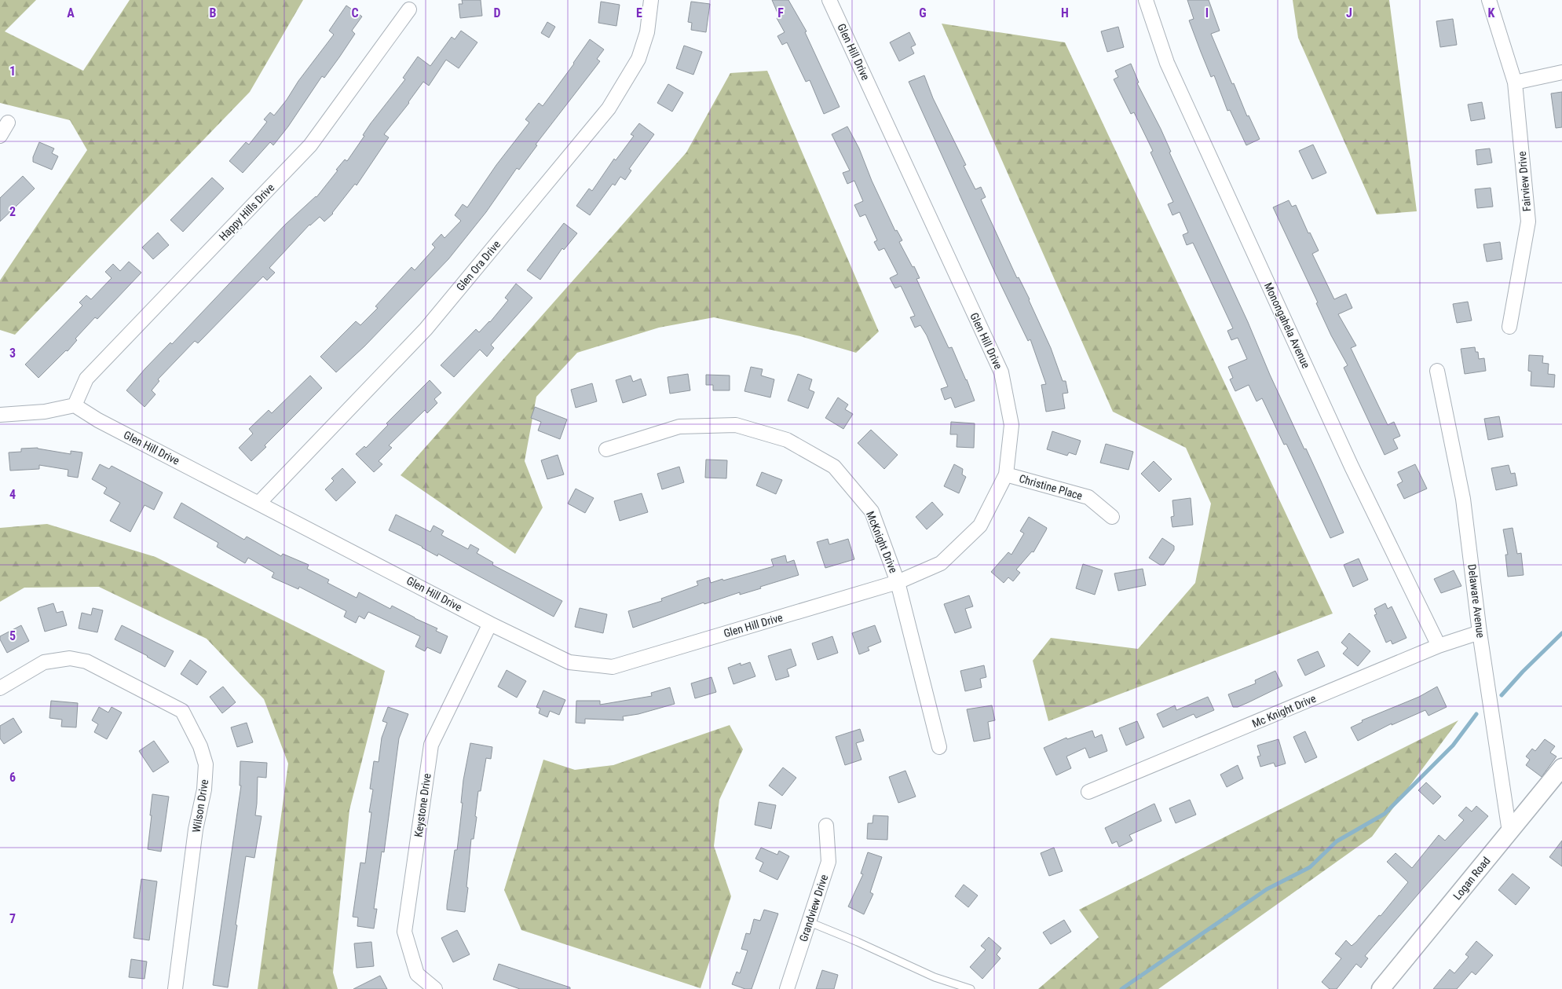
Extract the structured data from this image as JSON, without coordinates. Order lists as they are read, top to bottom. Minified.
{"streets":{"street":["Glen Hill Drive","Fairview Drive","Happy Hills Drive","Glen Ora Drive","Monongahela Avenue","Christine Place","McKnight Drive","Delaware Avenue","Mc Knight Drive","Keystone Drive","Wilson Drive","Logan Road","Grandview Drive"]},"crossings":[["Glen Hill Drive","Happy Hills Drive"],["Glen Hill Drive","Glen Ora Drive"],["Glen Hill Drive","Christine Place"],["Glen Hill Drive","McKnight Drive"],["Glen Hill Drive","Keystone Drive"],["Monongahela Avenue","Mc Knight Drive"],["Delaware Avenue","Mc Knight Drive"],["Delaware Avenue","Logan Road"]],"grid":{"columns":["A","B","C","D","E","F","G","H","I","J","K"],"rows":["1","2","3","4","5","6","7"]}}
